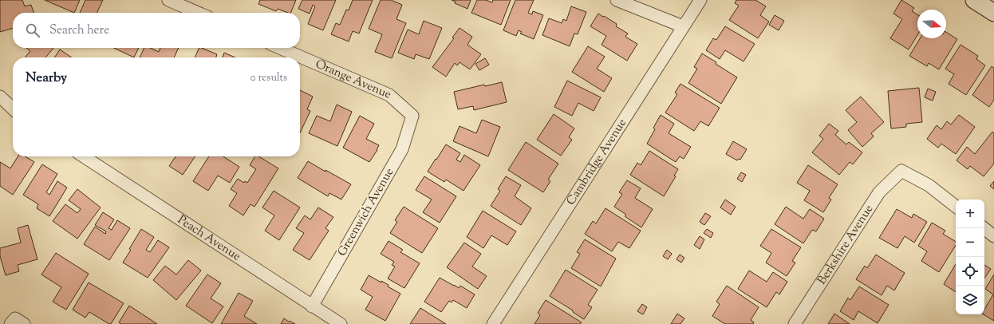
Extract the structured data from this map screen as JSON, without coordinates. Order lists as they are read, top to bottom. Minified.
{"streets":{"street":["Orange Avenue","Cambridge Avenue","Greenwich Avenue","Peach Avenue","Berkshire Avenue"]},"crossings":[["Orange Avenue","Greenwich Avenue"],["Greenwich Avenue","Peach Avenue"]],"north":"right","page":{"search":"Search here","heading":["Nearby","0 results"],"map_buttons":["+","−"]}}
